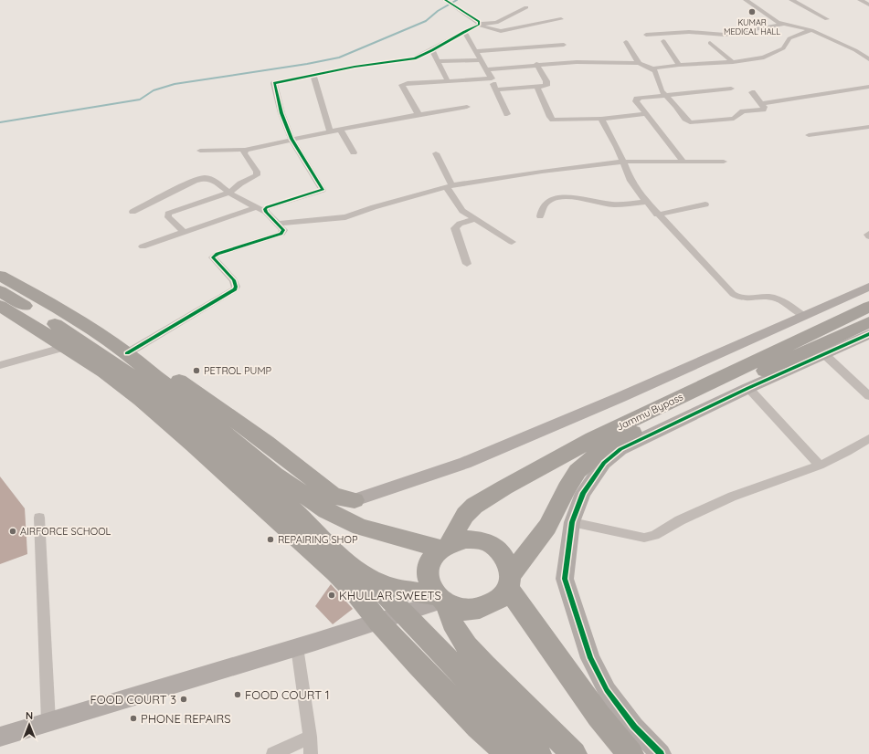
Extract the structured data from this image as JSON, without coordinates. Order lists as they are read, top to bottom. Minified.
{"streets":{"highway":["Jammu Bypass"]},"places":["KUMAR MEDICAL HALL","PETROL PUMP","AIRFORCE SCHOOL","REPAIRING SHOP","KHULLAR SWEETS","FOOD COURT 1","FOOD COURT 3","PHONE REPAIRS"],"north":"top"}
